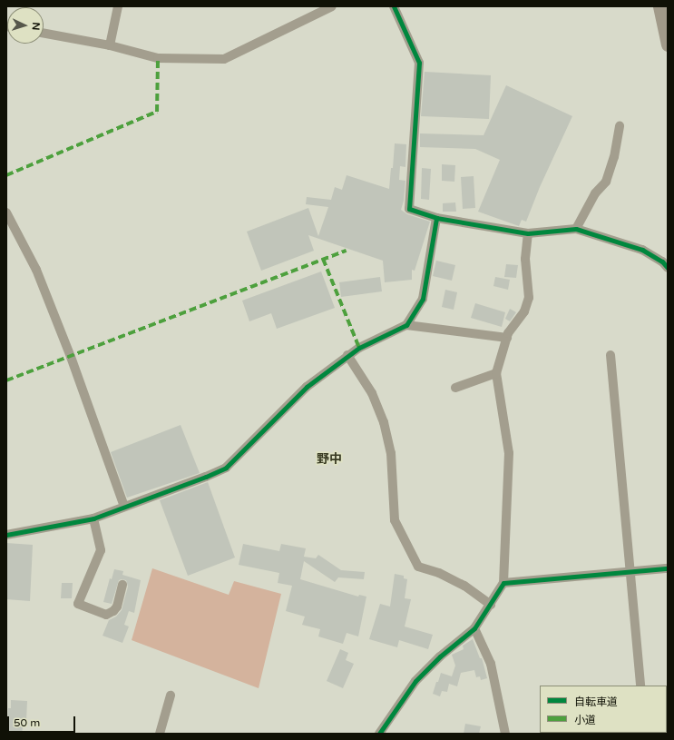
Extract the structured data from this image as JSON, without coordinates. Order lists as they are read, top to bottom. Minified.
{"districts":["野中"],"legend":["自転車道","小道"],"scale_bar":"50 m","north":"right"}
